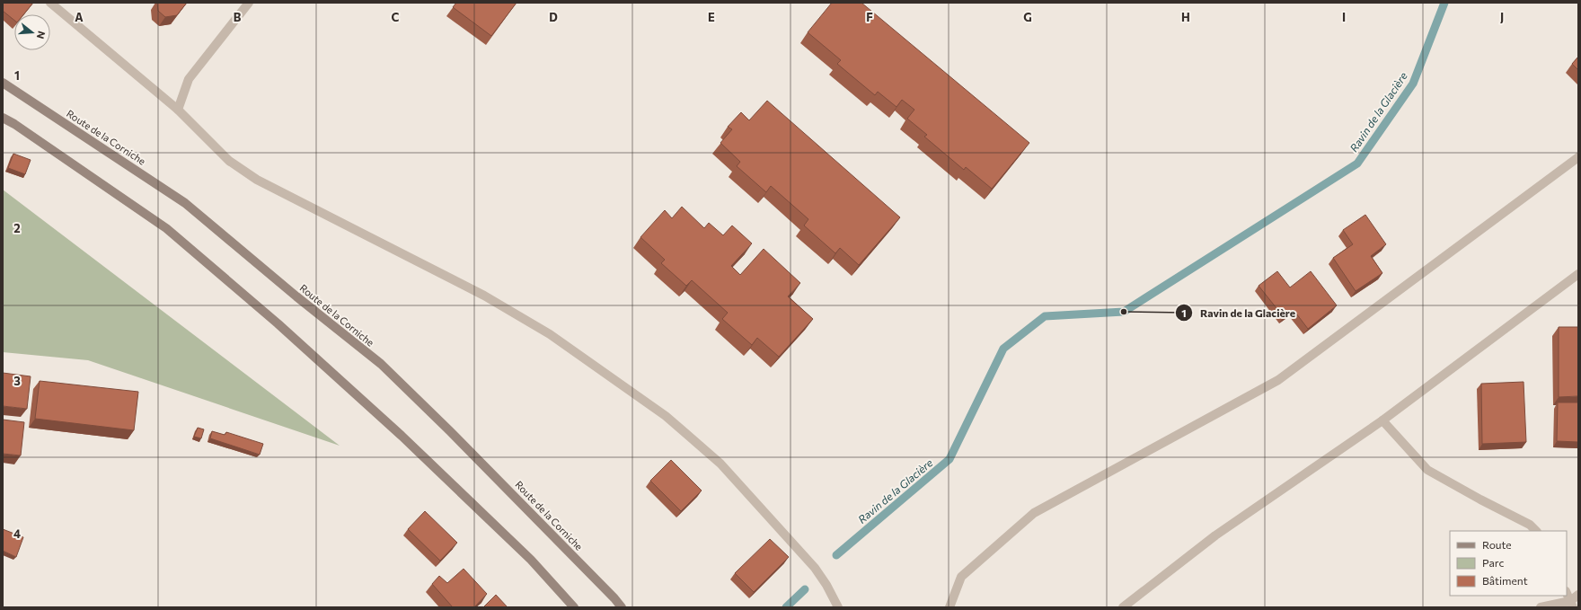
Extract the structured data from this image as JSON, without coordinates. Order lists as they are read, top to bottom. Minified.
{"streets":{"main road":["Route de la Corniche"]},"water":["Ravin de la Glacière"],"places":["Ravin de la Glacière"],"legend":["Route","Parc","Bâtiment"],"north":"right","grid":{"columns":["A","B","C","D","E","F","G","H","I","J"],"rows":["1","2","3","4"]}}
